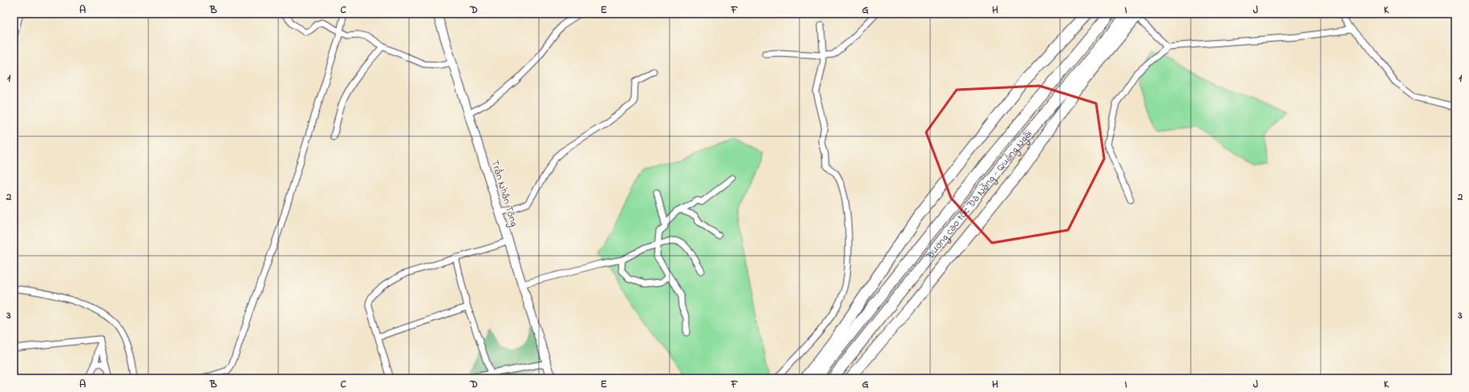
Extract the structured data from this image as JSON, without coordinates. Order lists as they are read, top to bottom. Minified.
{"streets":{"highway":["Đường cao tốc Đà Nẵng - Quảng Ngãi"],"street":["Trần Nhân Tông"]},"grid":{"columns":["A","B","C","D","E","F","G","H","I","J","K"],"rows":["1","2","3"]}}
